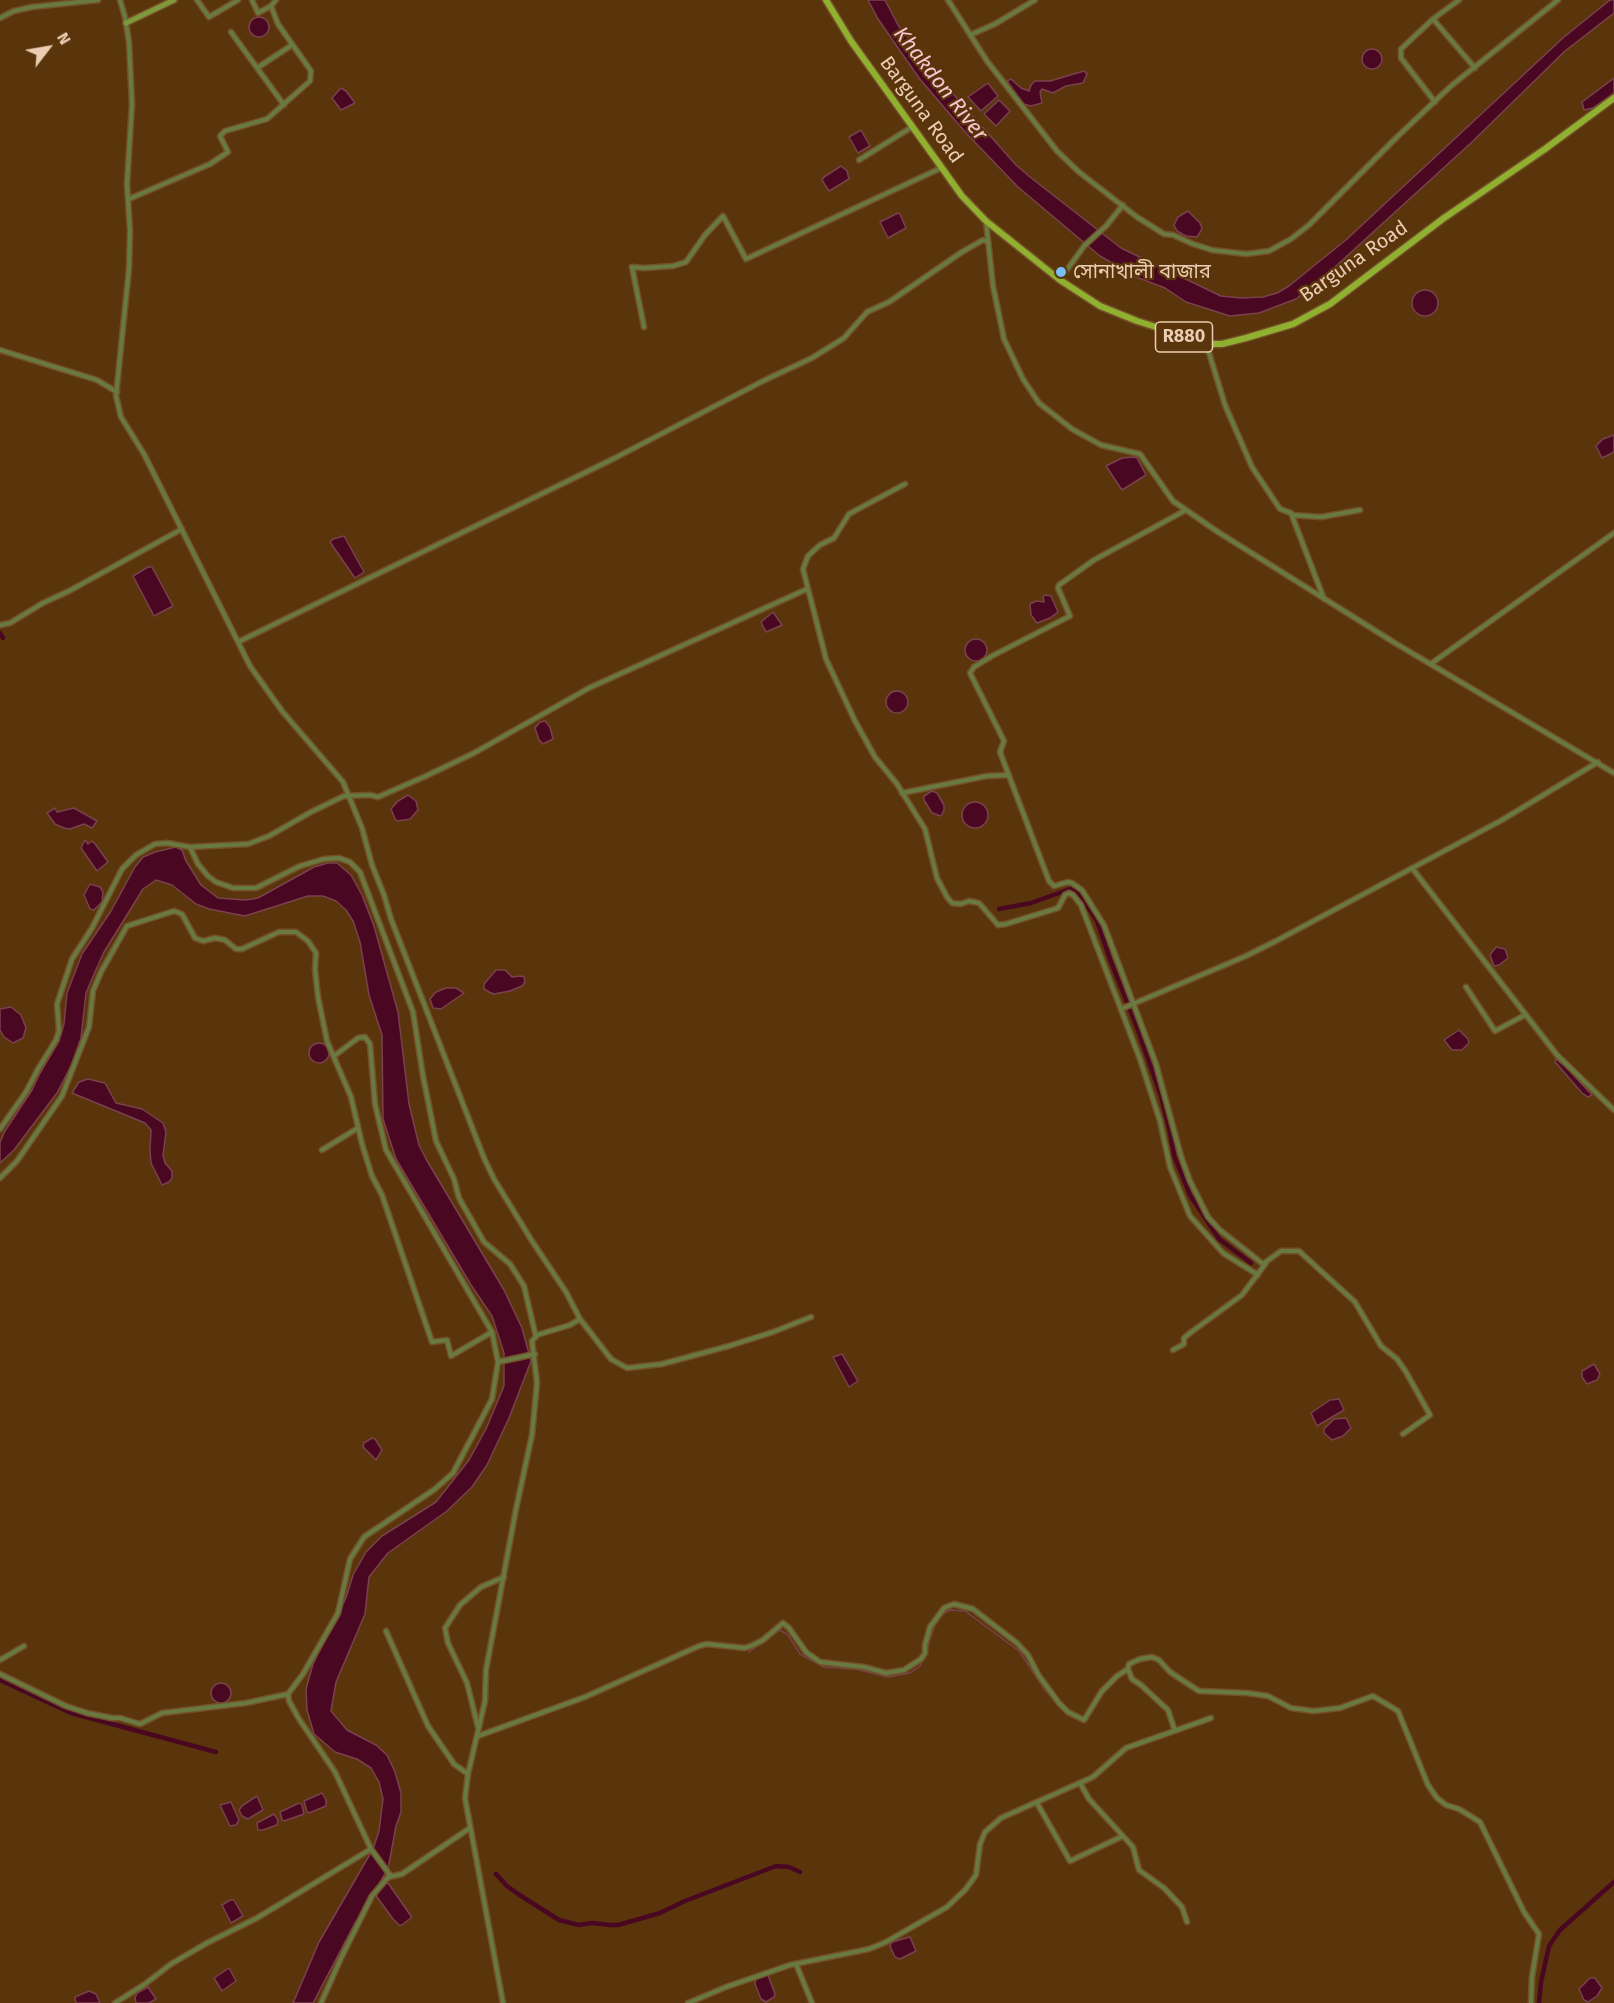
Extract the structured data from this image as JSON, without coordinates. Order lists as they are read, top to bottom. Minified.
{"streets":{"main road":["Barguna Road","R880"]},"water":["Khakdon River"],"places":["সোনাখালী বাজার"],"north":"top right"}
